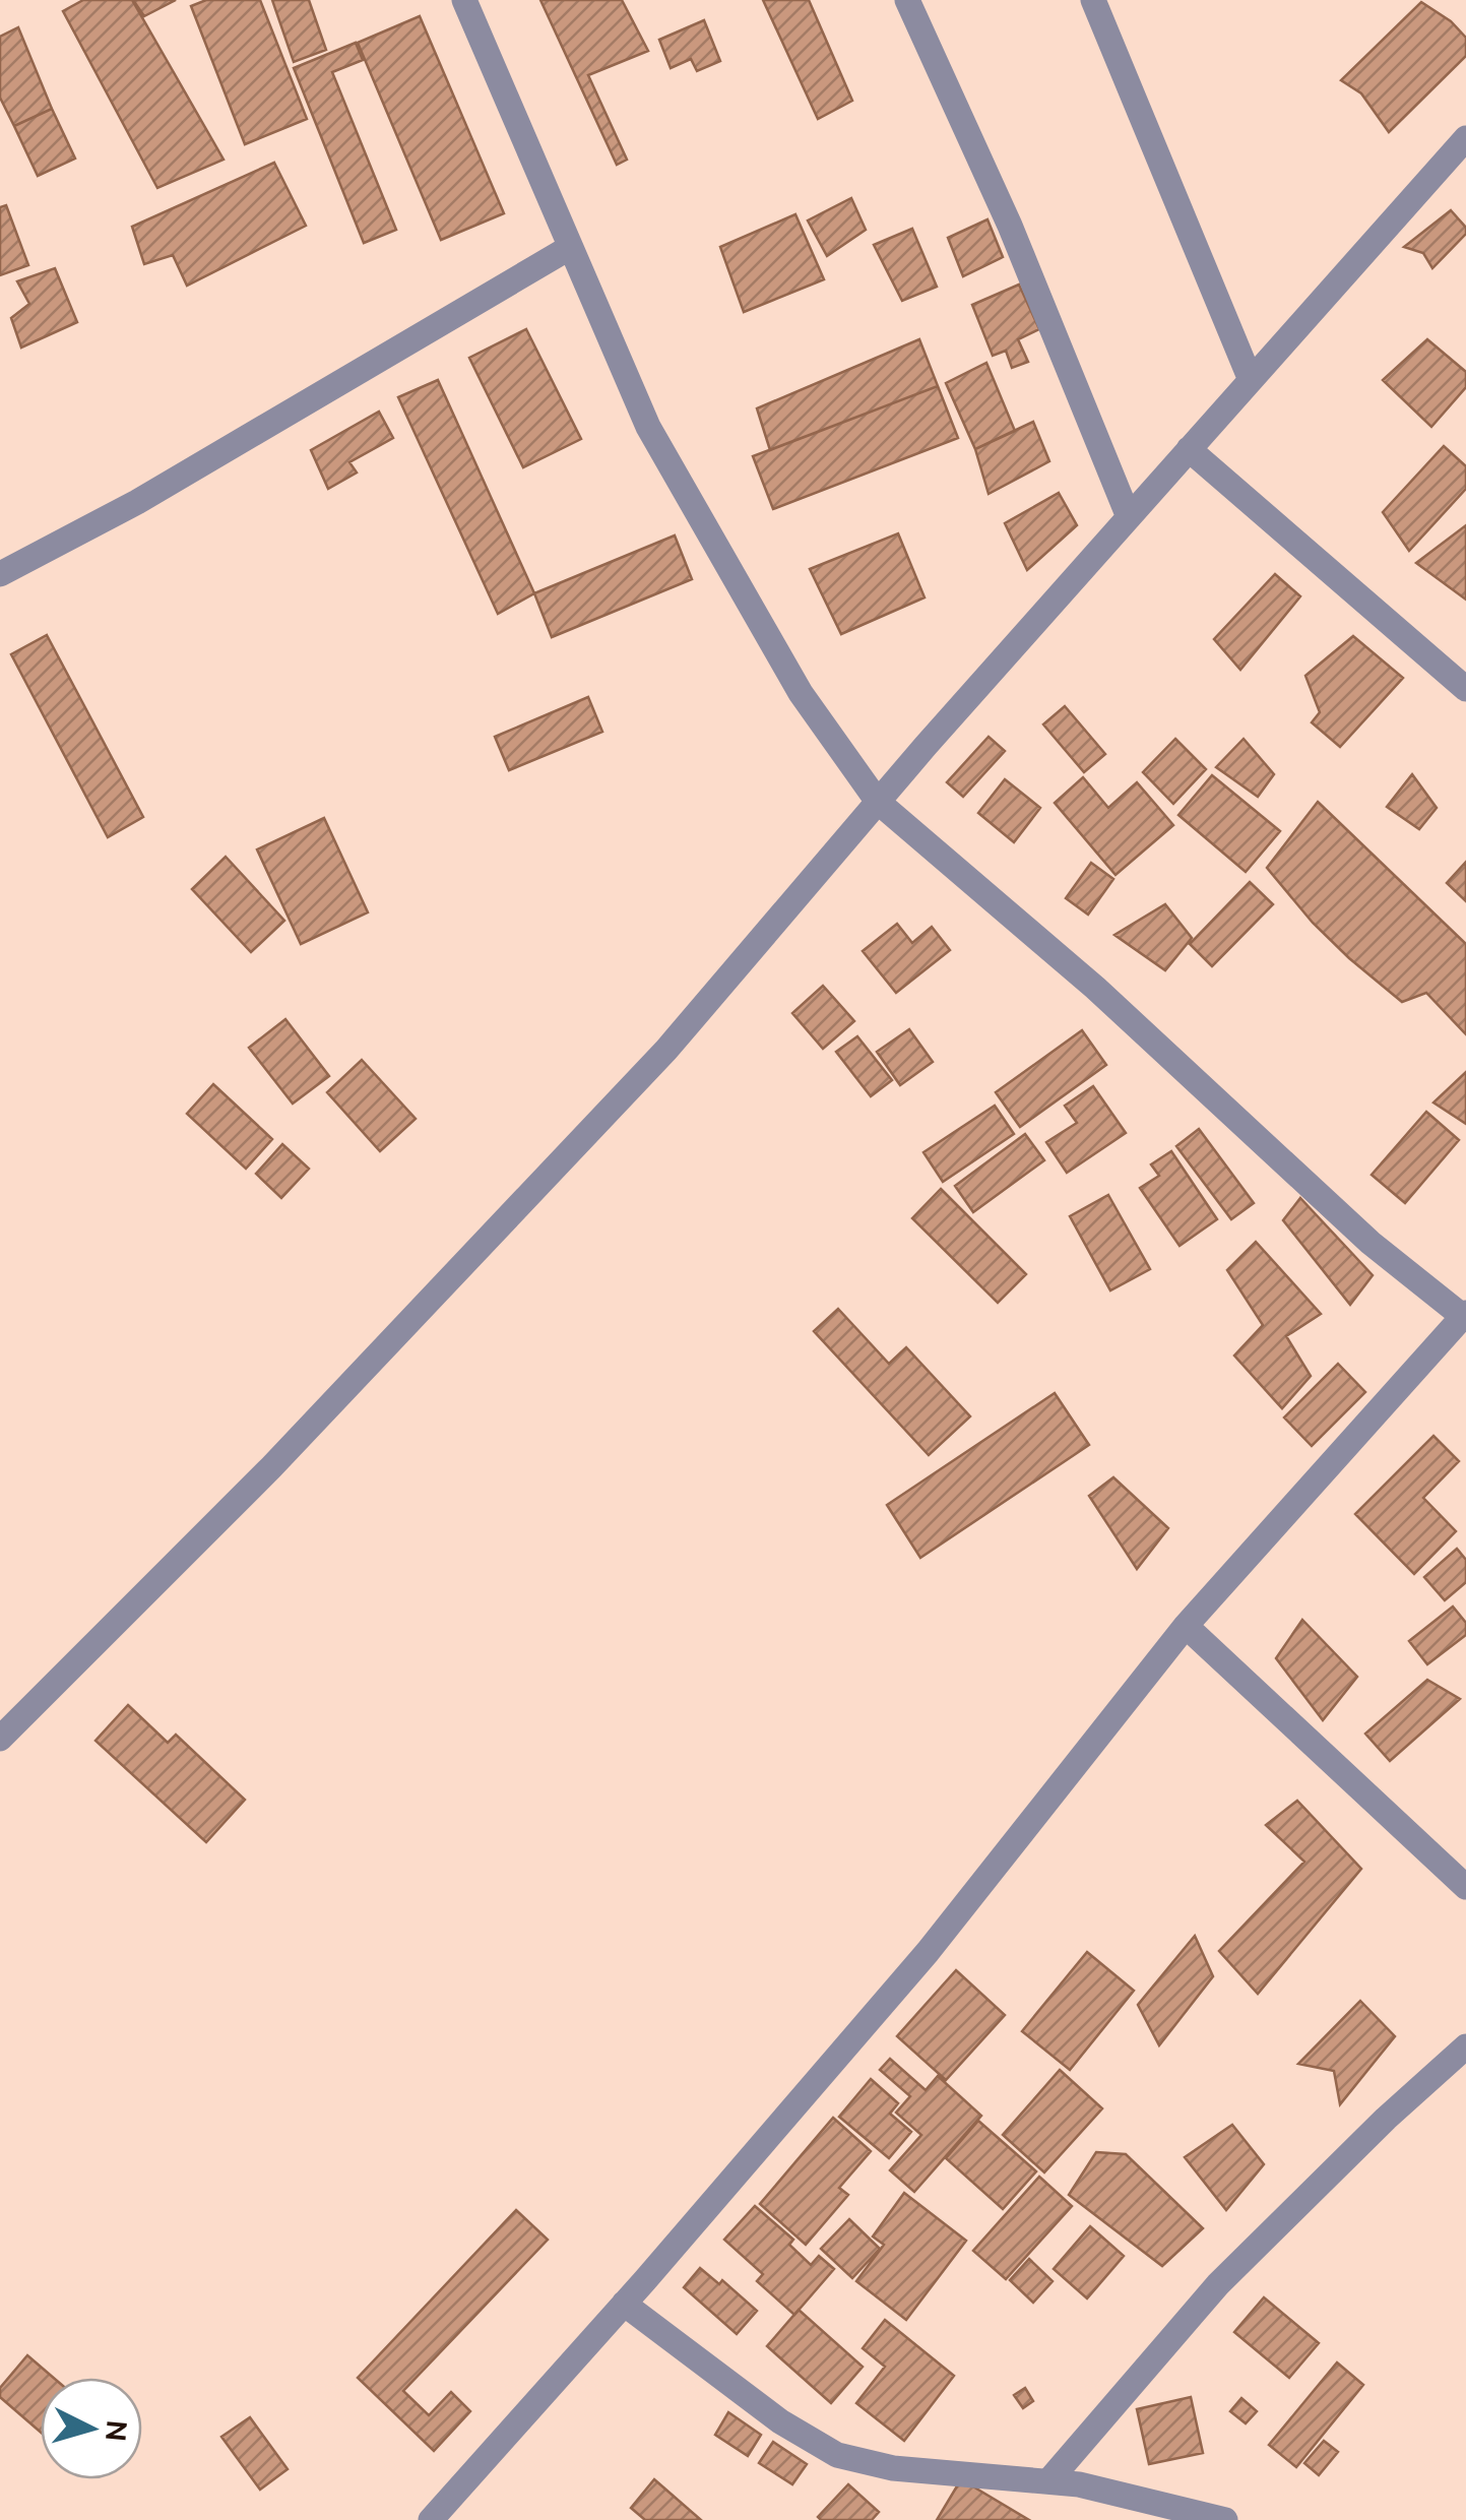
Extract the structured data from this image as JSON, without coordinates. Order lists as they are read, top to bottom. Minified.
{"north":"right"}
